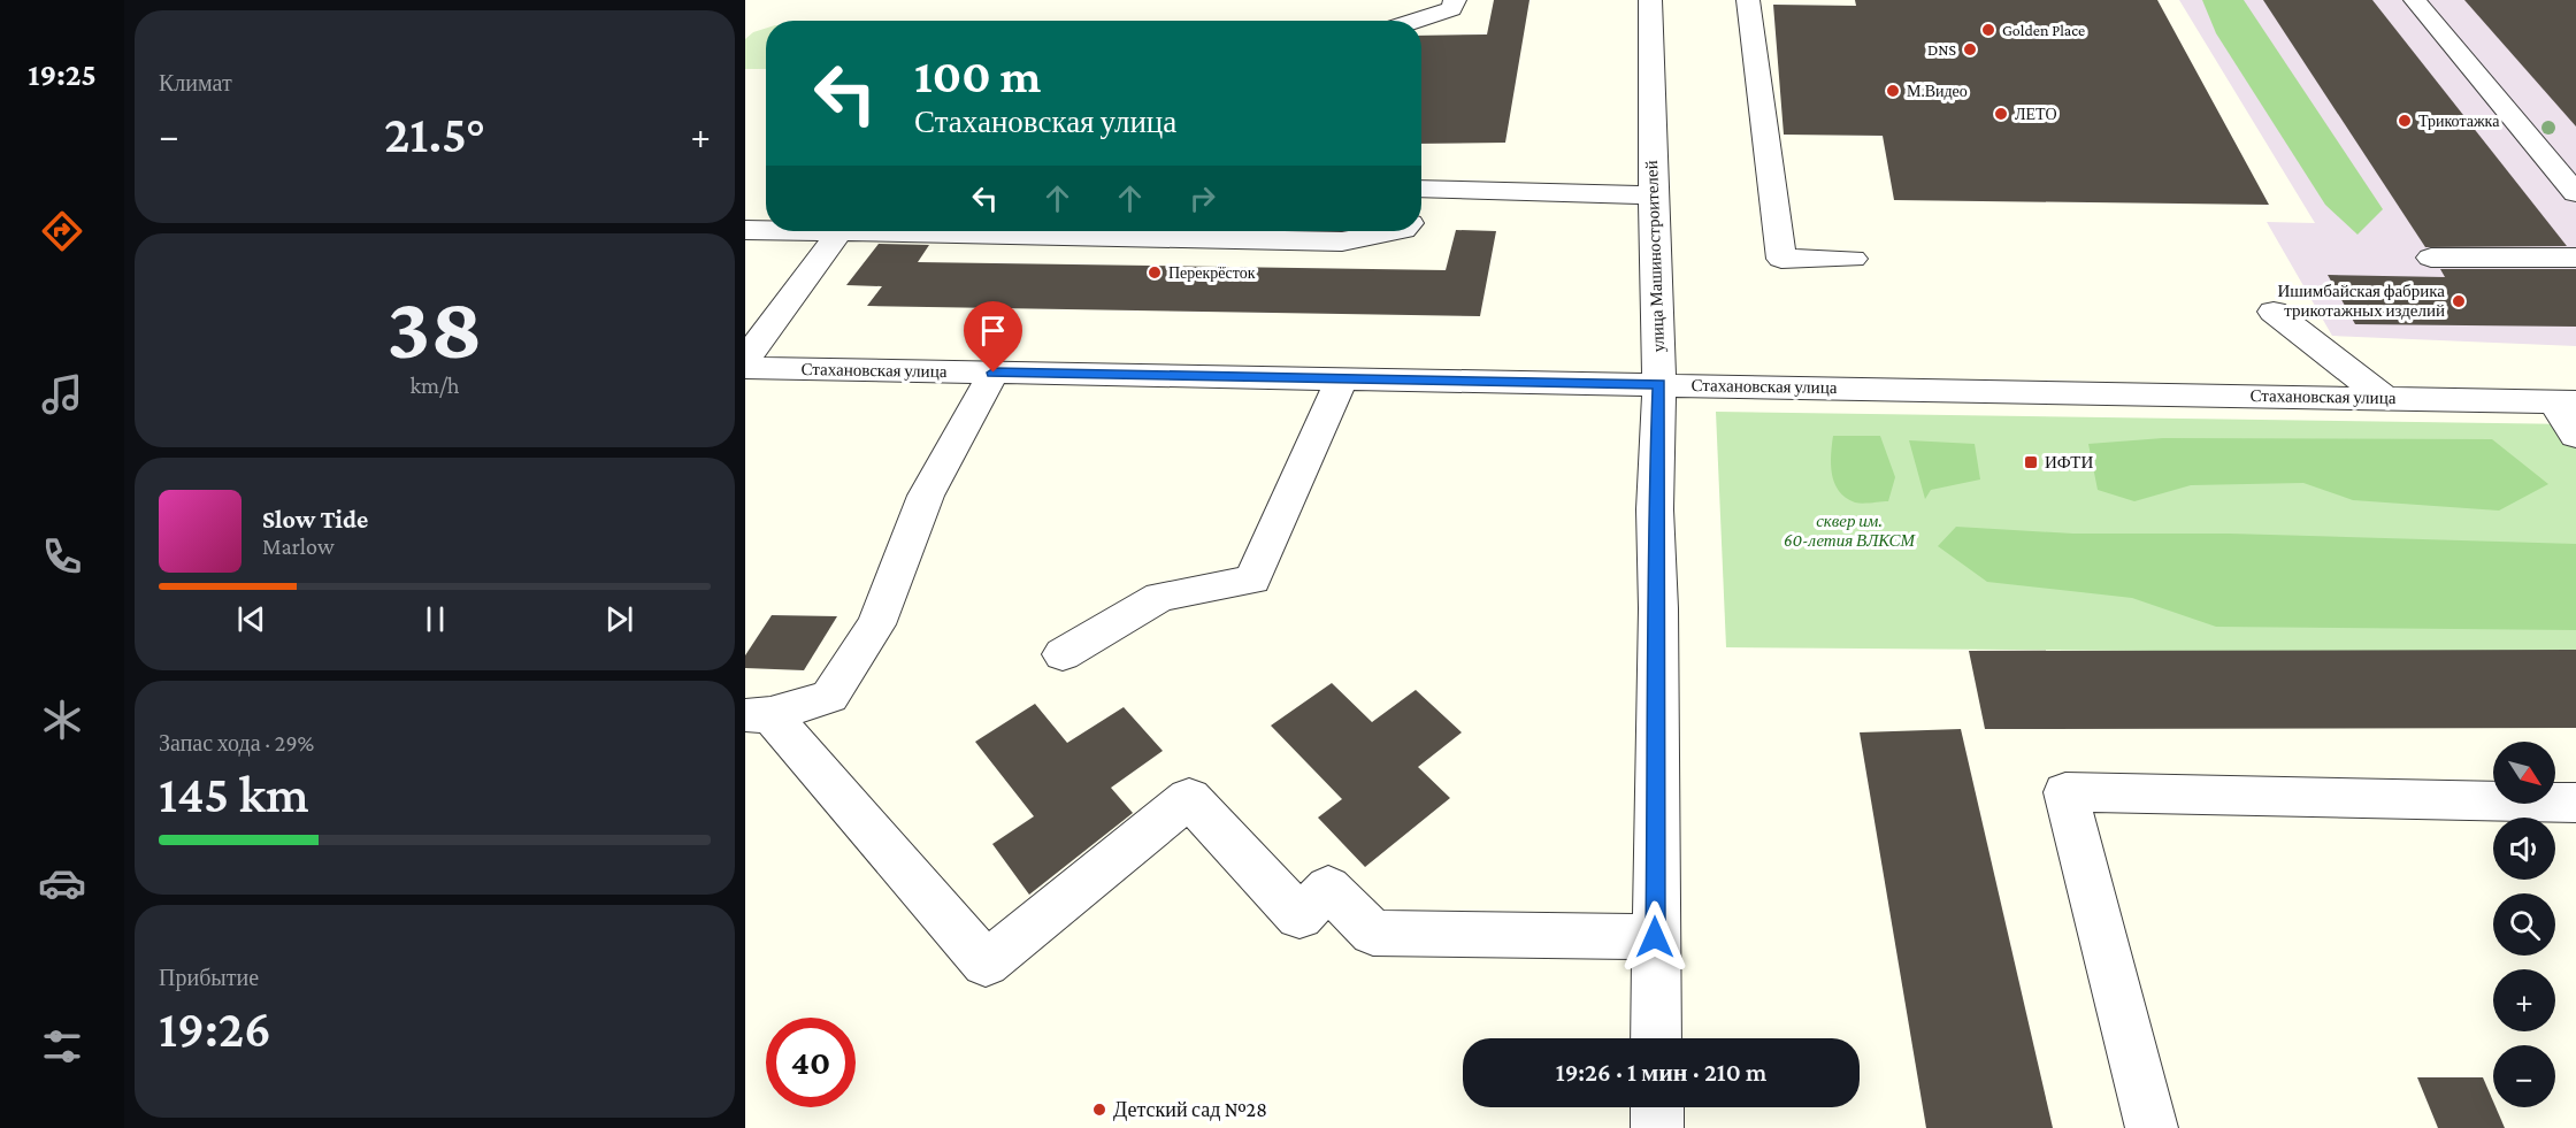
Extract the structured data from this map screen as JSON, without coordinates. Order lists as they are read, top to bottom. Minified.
{"streets":{"street":["улица Машиностроителей","Стахановская улица"]},"crossings":[["улица Машиностроителей","Стахановская улица"]],"parks":["сквер им. 60-летия ВЛКСМ"],"places":{"other":["Golden Place","DNS","М.Видео","ЛЕТО","Трикотажка","Перекрёсток","Ишимбайская фабрика трикотажных изделий","Детский сад №28"],"transit":["ИФТИ"]},"north":"bottom right","page":{"tabs":"19:25","tile":["Климат",["38","km/h"],["Запас хода · 29%","145 km"],["Прибытие","19:26"]],"turn":["100 m","Стахановская улица"],"heat":["−","21.5°","+"],"song":["Slow Tide","Marlow"],"map_buttons":["+","−"],"limit":"40","trip":"19:26 · 1 мин · 210 m"}}
